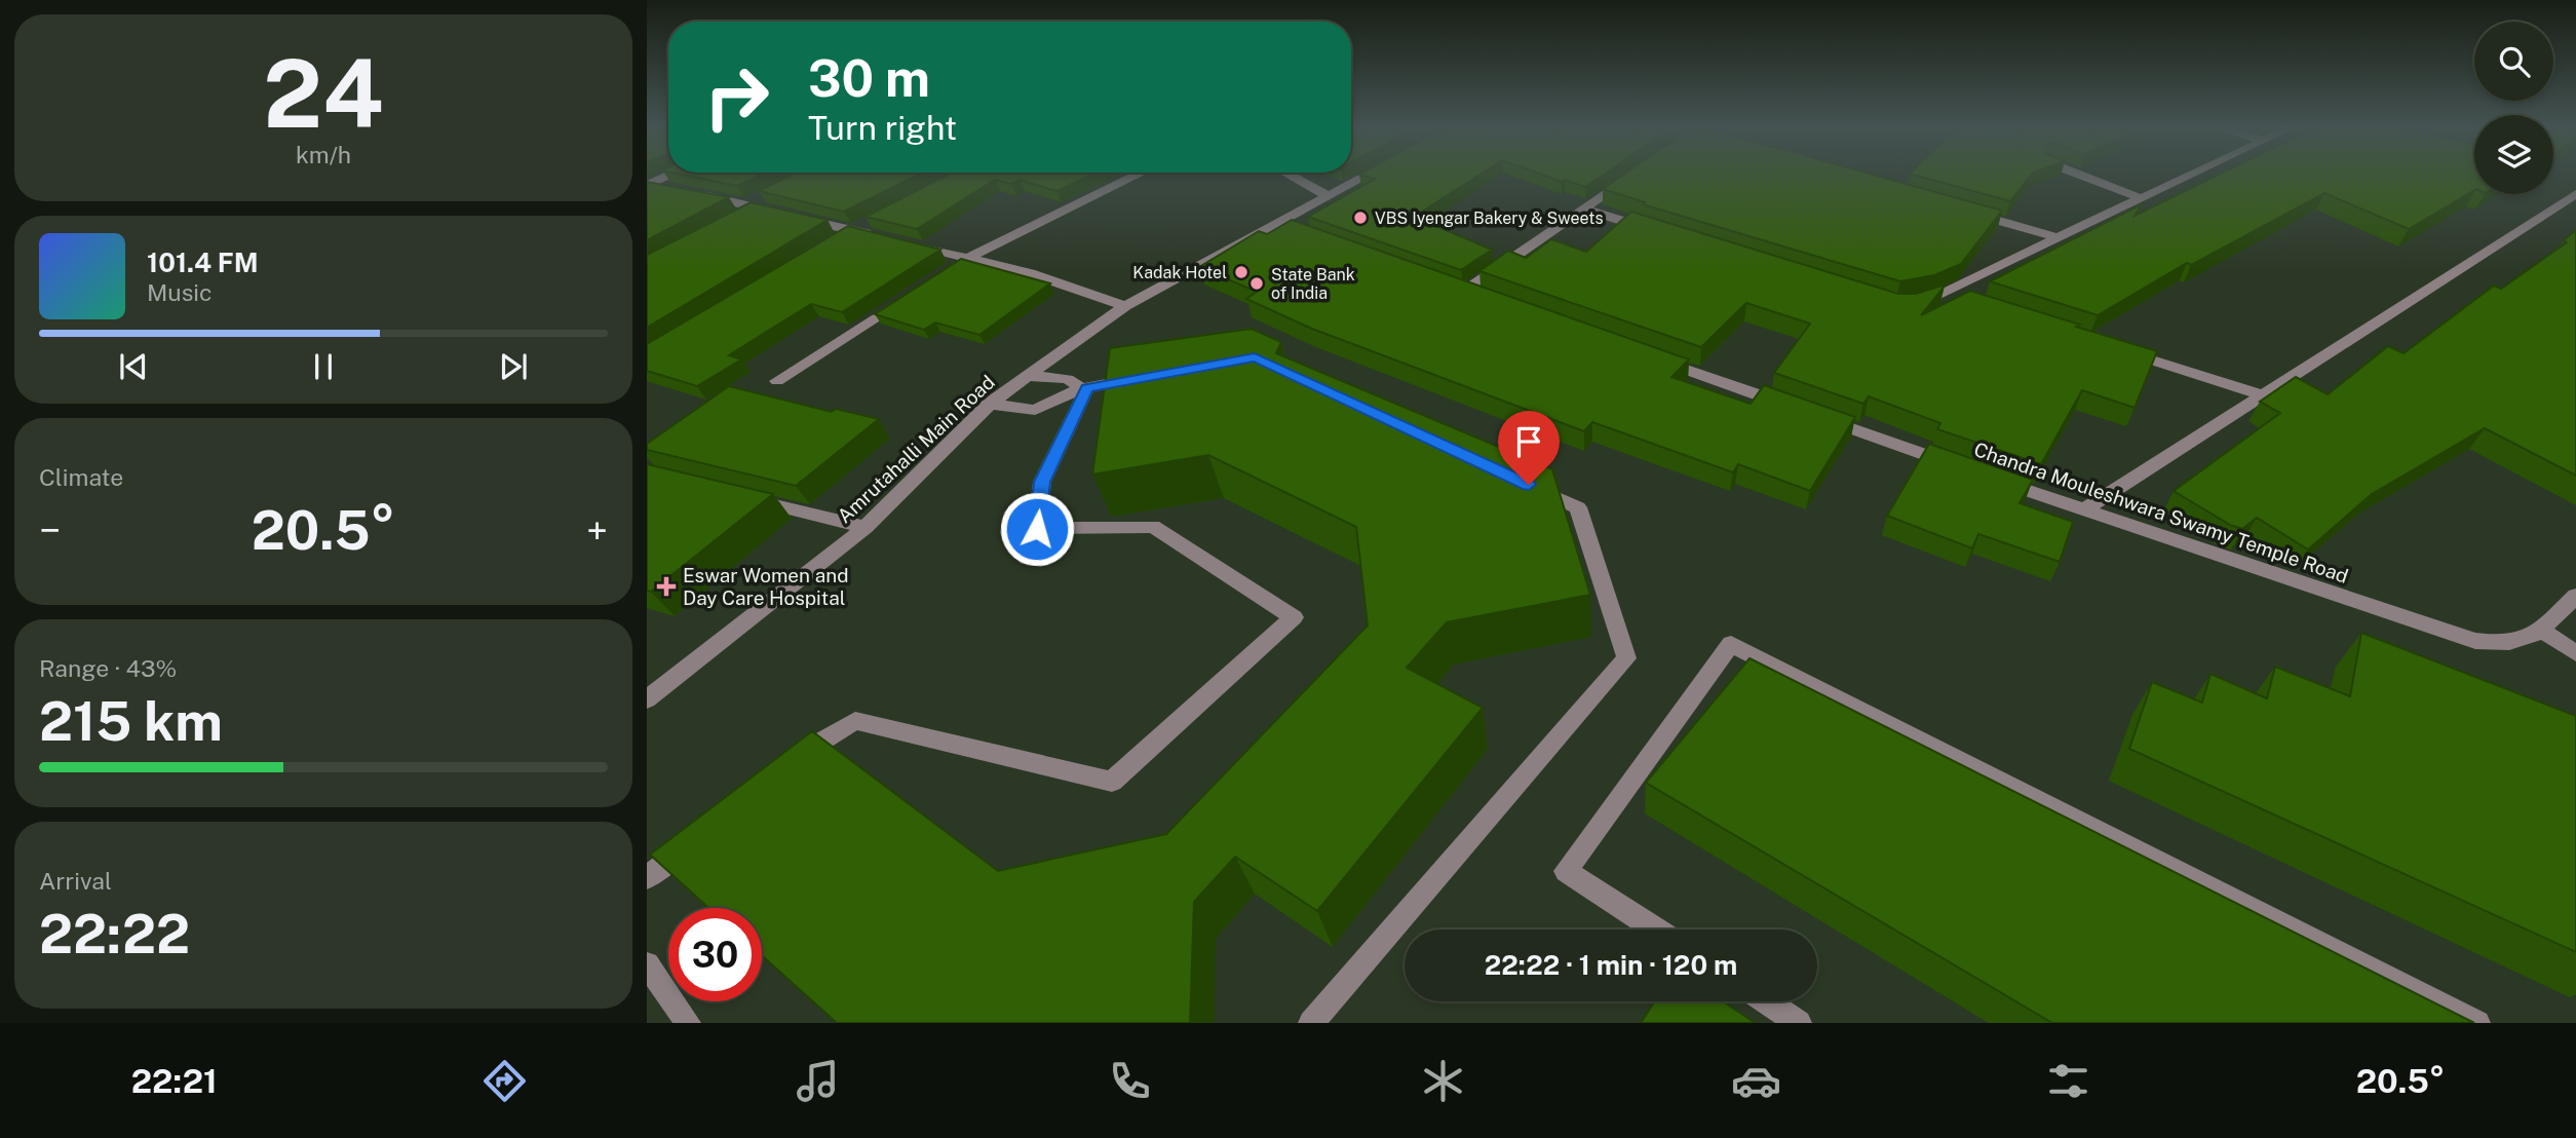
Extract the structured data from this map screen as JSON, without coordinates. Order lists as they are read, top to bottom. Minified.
{"streets":{"street":["Amrutahalli Main Road","Chandra Mouleshwara Swamy Temple Road"]},"places":{"other":["VBS Iyengar Bakery & Sweets","Kadak Hotel","State Bank of India"],"health":["Eswar Women and Day Care Hospital"]},"page":{"tile":[["24","km/h"],"Climate",["Range · 43%","215 km"],["Arrival","22:22"]],"turn":["30 m","Turn right"],"song":["101.4 FM","Music"],"heat":["−","20.5°","+"],"limit":"30","trip":"22:22 · 1 min · 120 m","tabs":["22:21","20.5°"]}}
